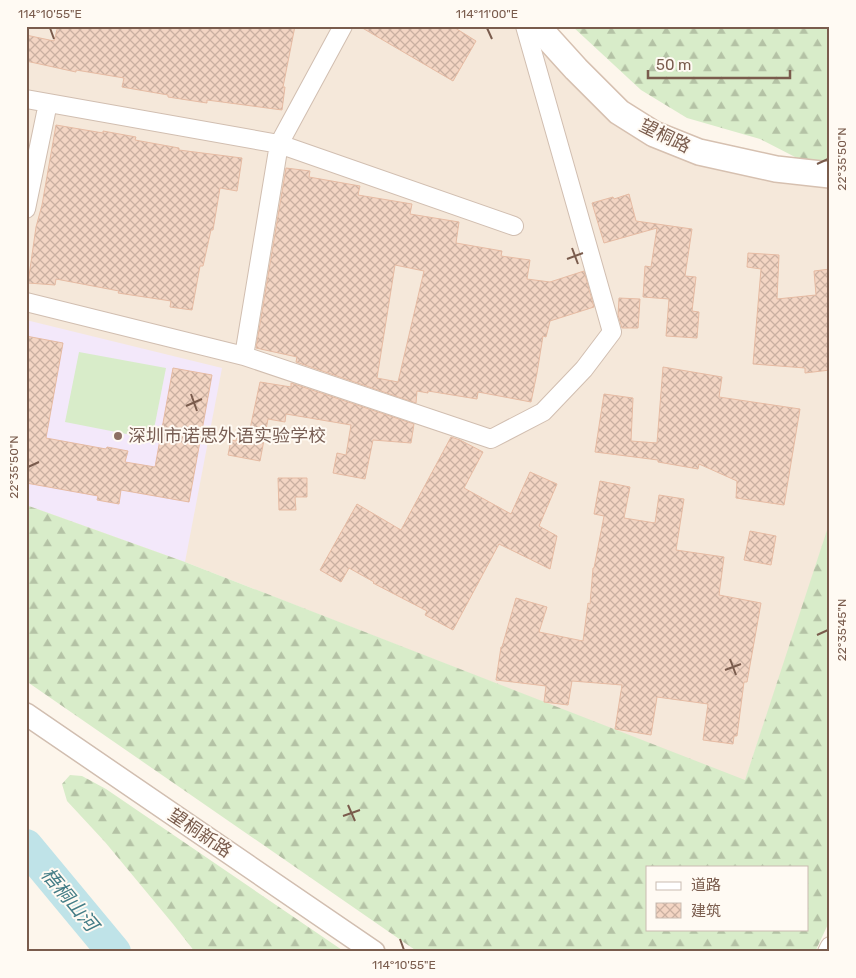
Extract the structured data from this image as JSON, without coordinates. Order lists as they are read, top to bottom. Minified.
{"streets":{"main road":["望桐路"],"street":["望桐新路"]},"water":["梧桐山河"],"places":["深圳市诺思外语实验学校"],"legend":["道路","建筑"],"scale_bar":"50 m","coordinates":["114°10'55\"E","114°11'00\"E","22°35'50\"N","22°35'45\"N"]}
